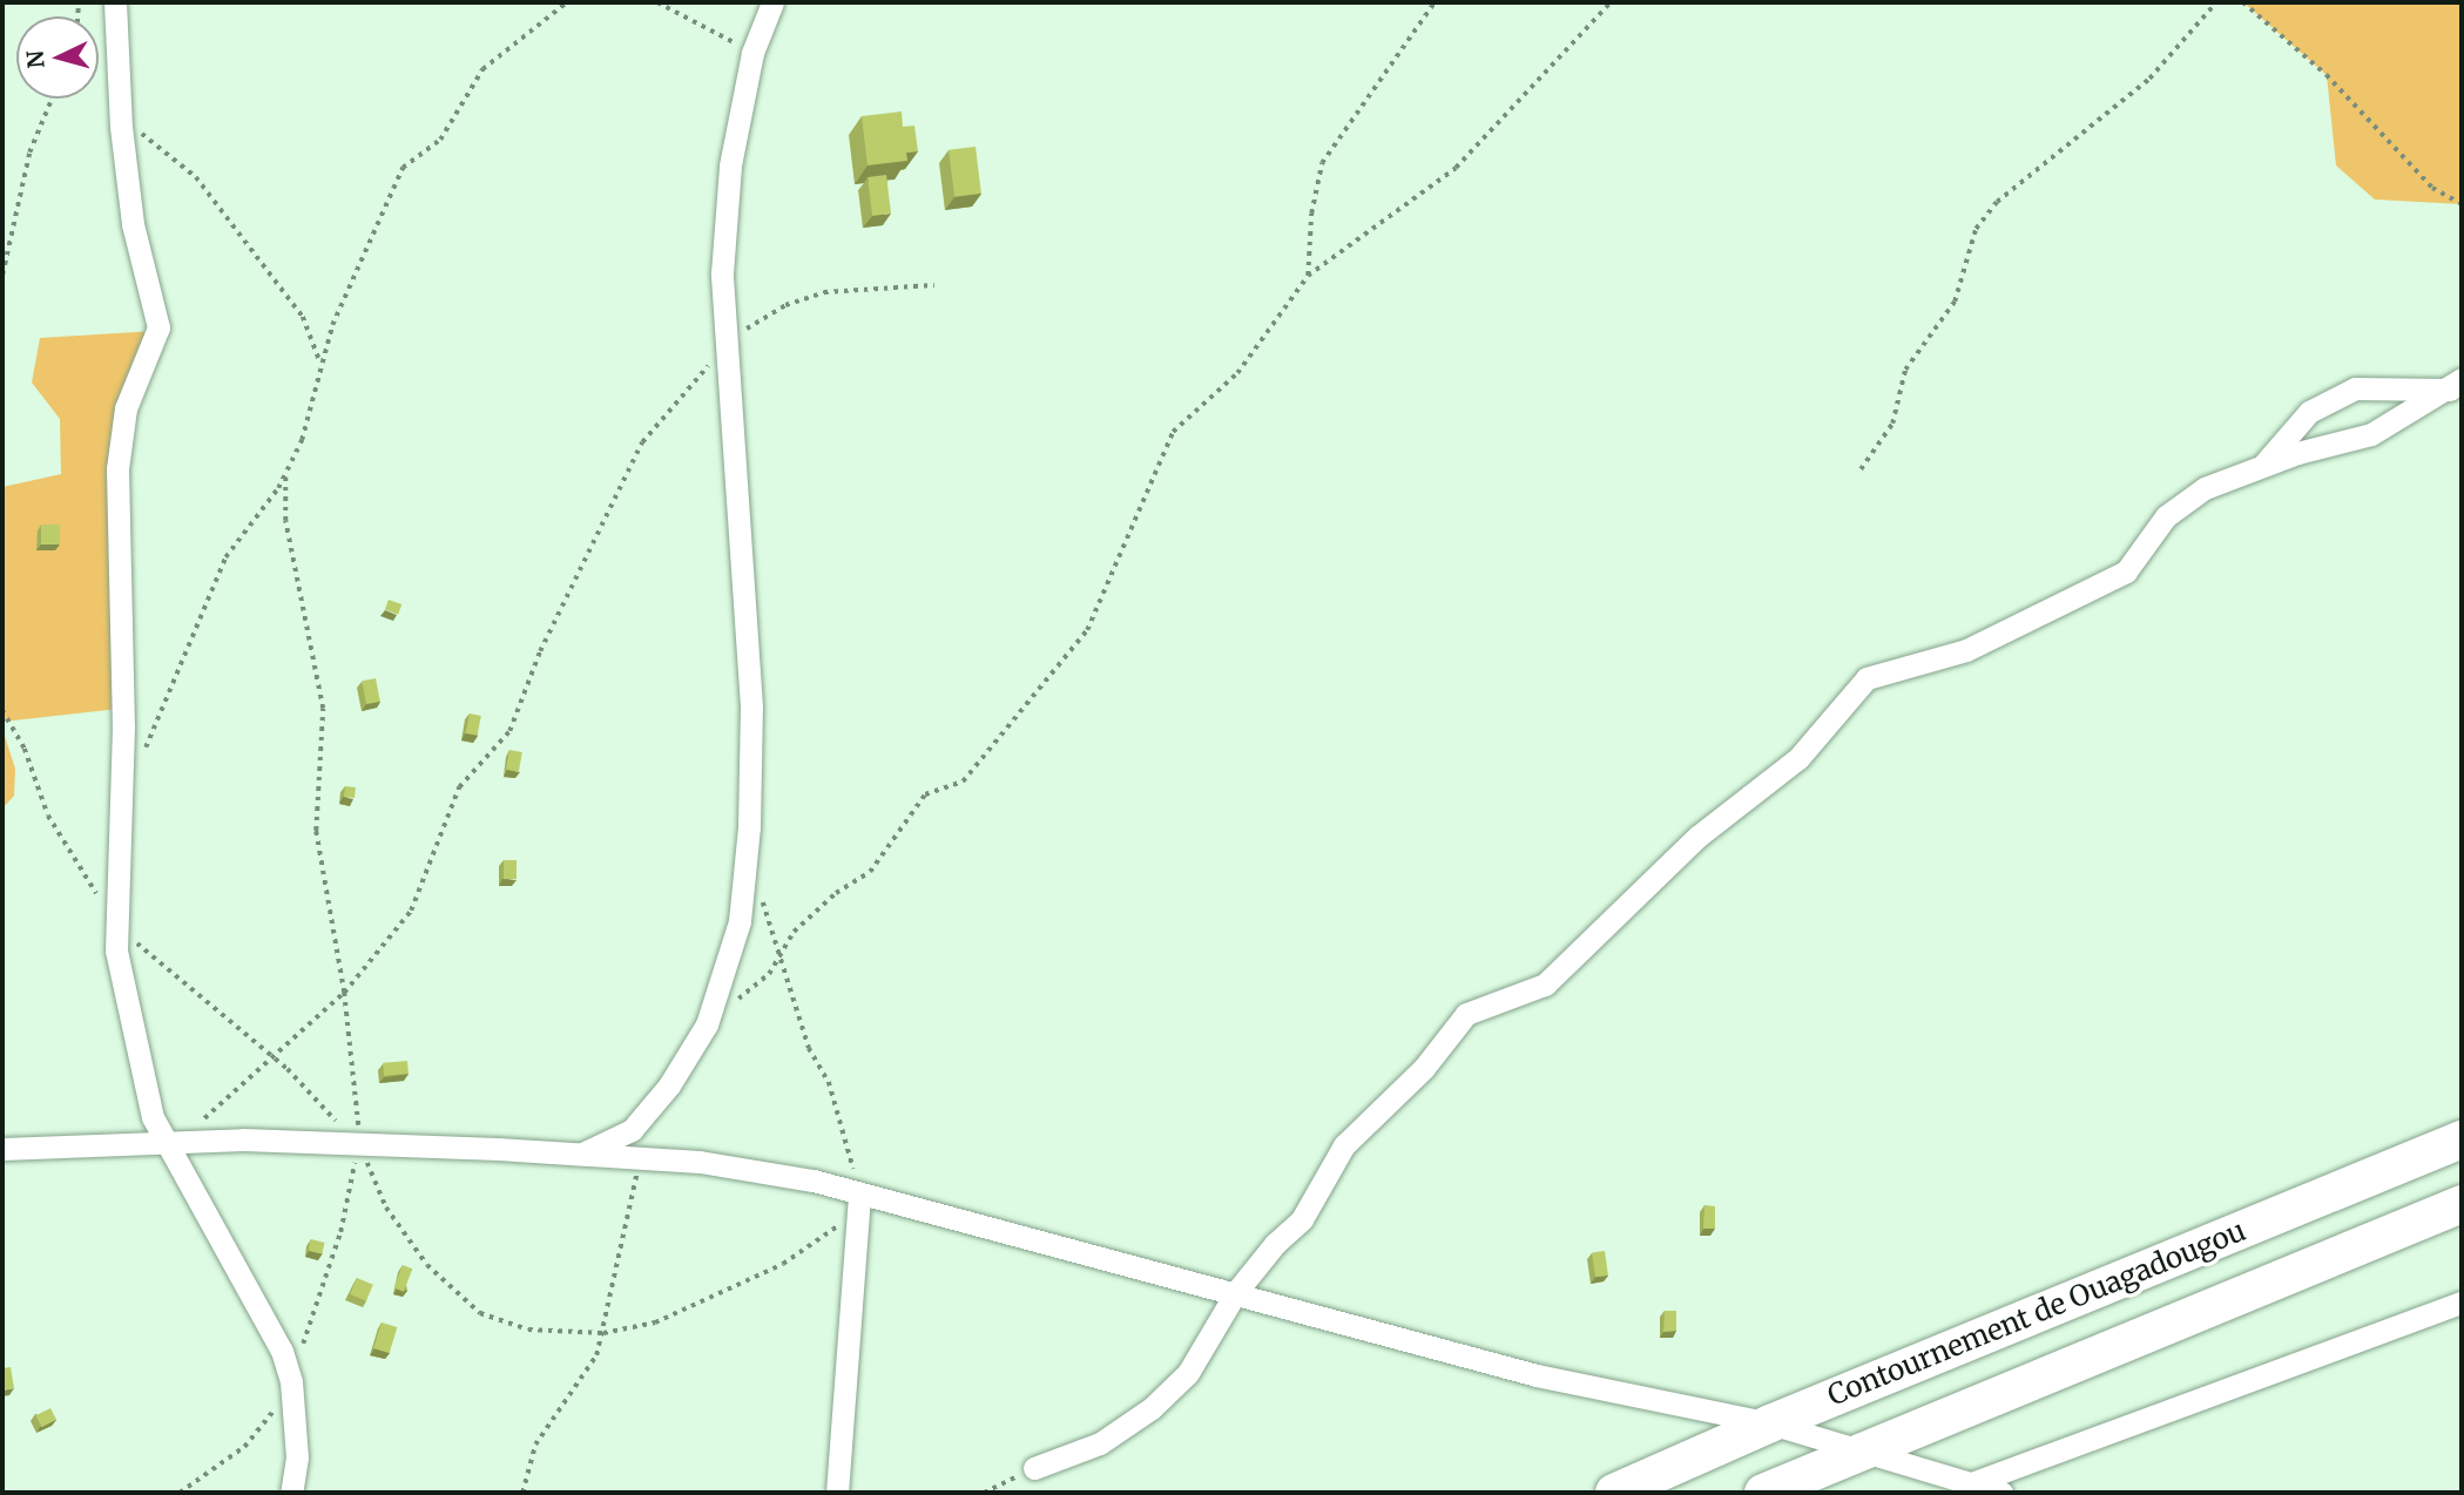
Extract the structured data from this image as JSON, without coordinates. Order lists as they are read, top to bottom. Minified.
{"streets":{"highway":["Contournement de Ouagadougou"]},"north":"left"}
